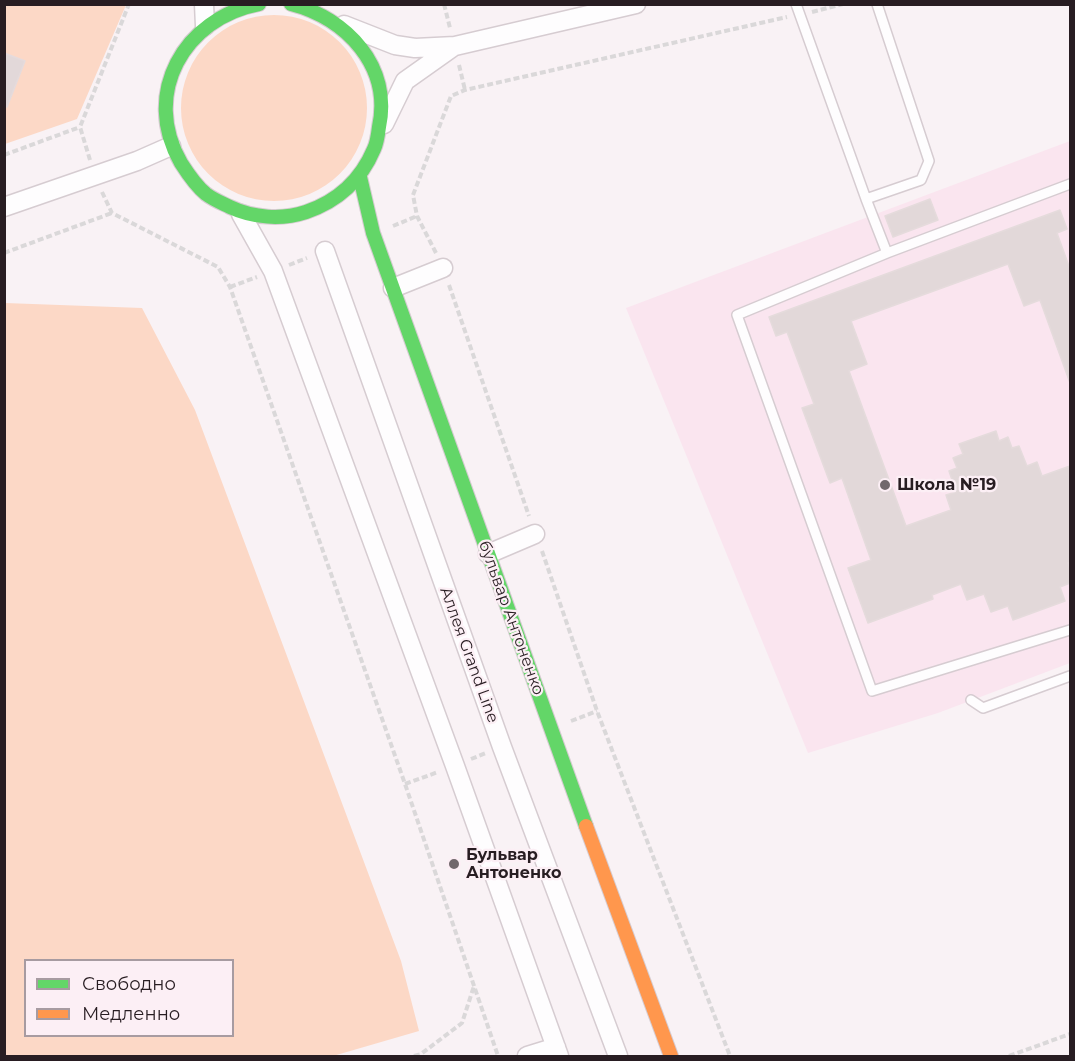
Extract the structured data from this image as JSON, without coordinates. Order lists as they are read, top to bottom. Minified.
{"streets":{"street":["бульвар Антоненко","Аллея Grand Line"]},"places":["Школа №19","Бульвар Антоненко"],"legend":["Свободно","Медленно"]}
